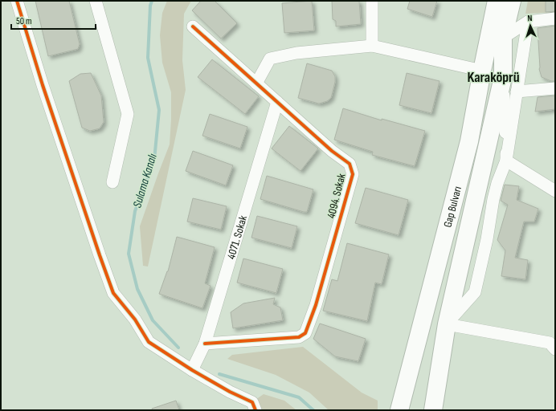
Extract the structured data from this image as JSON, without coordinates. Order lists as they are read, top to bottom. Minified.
{"streets":{"highway":["Gap Bulvarı"],"street":["4094. Sokak","4071. Sokak"]},"crossings":[["4094. Sokak","4071. Sokak"]],"districts":["Karaköprü"],"water":["Sulama Kanalı"],"scale_bar":"50 m","north":"top"}
